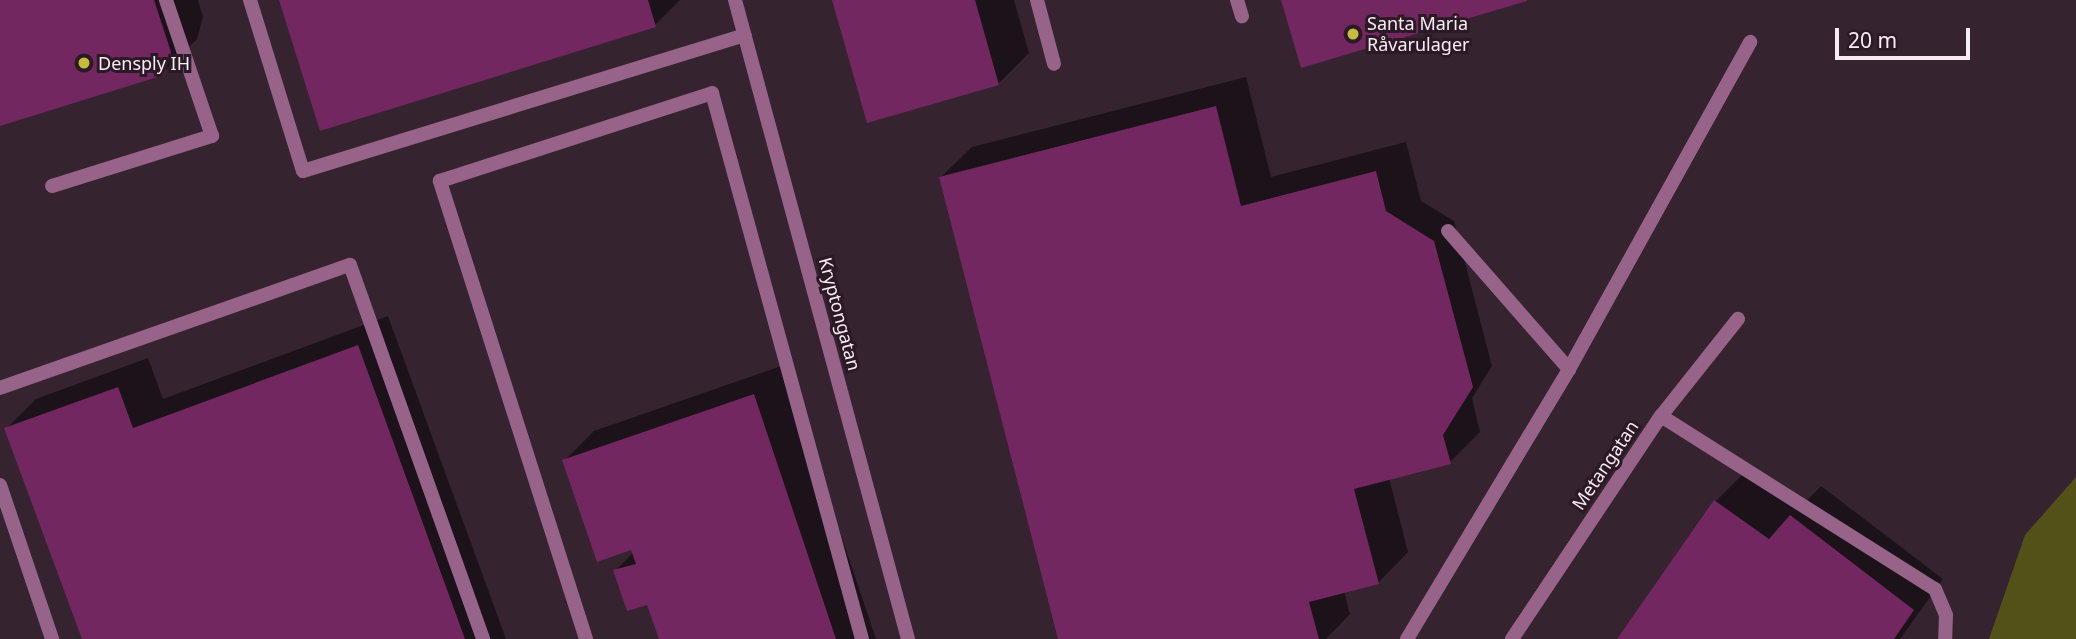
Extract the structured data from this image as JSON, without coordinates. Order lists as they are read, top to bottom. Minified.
{"streets":{"street":["Kryptongatan","Metangatan"]},"places":["Santa Maria Råvarulager","Densply IH"],"scale_bar":"20 m"}
